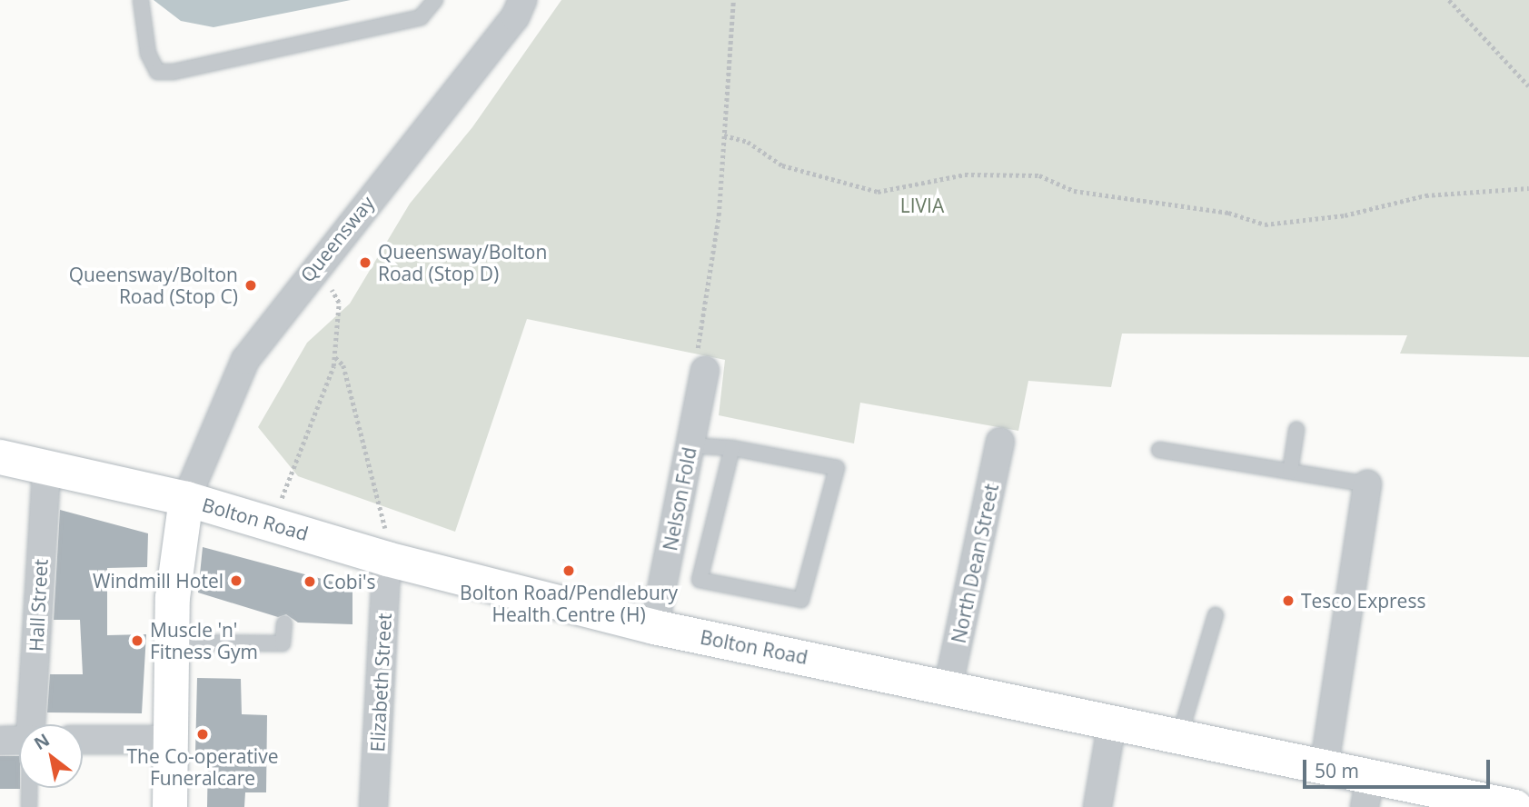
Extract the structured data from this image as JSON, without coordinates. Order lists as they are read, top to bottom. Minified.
{"streets":{"main road":["Bolton Road"],"street":["Queensway","Nelson Fold","North Dean Street","Hall Street","Elizabeth Street"]},"crossings":[["Queensway","Bolton Road"],["Nelson Fold","Bolton Road"],["Bolton Road","North Dean Street"],["Bolton Road","Hall Street"],["Bolton Road","Elizabeth Street"]],"parks":["LIVIA"],"places":["Queensway/Bolton Road (Stop D)","Queensway/Bolton Road (Stop C)","Bolton Road/Pendlebury Health Centre (H)","Windmill Hotel","Cobi's","Tesco Express","Muscle 'n' Fitness Gym","The Co-operative Funeralcare"],"scale_bar":"50 m","north":"top left"}
